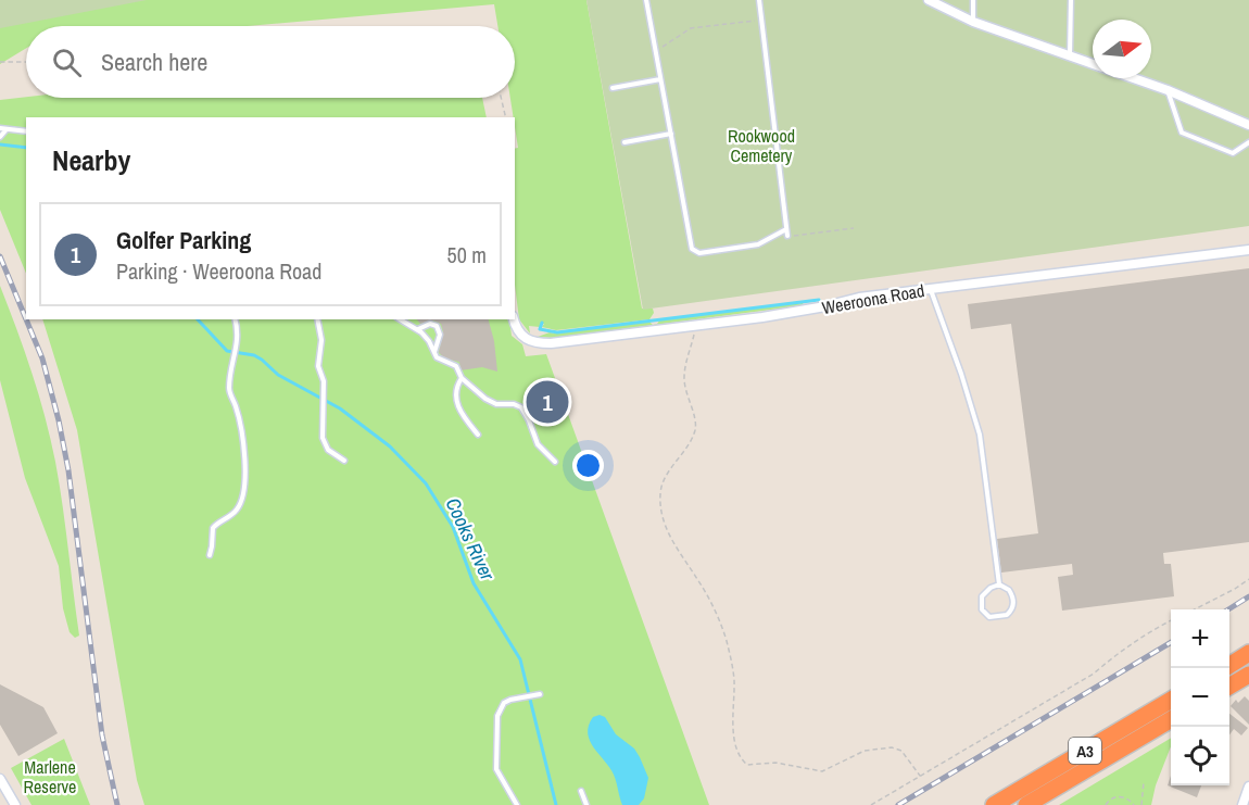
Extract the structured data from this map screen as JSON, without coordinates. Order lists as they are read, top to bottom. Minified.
{"streets":{"highway":["A3"],"street":["Weeroona Road"]},"water":["Cooks River"],"parks":["Rookwood Cemetery","Marlene Reserve"],"north":"right","page":{"search":"Search here","heading":"Nearby","list":[{"mark":"1","name":"Golfer Parking","note":"Parking · Weeroona Road","value":"50 m"}],"pins":"1","map_buttons":["+","−"]}}
